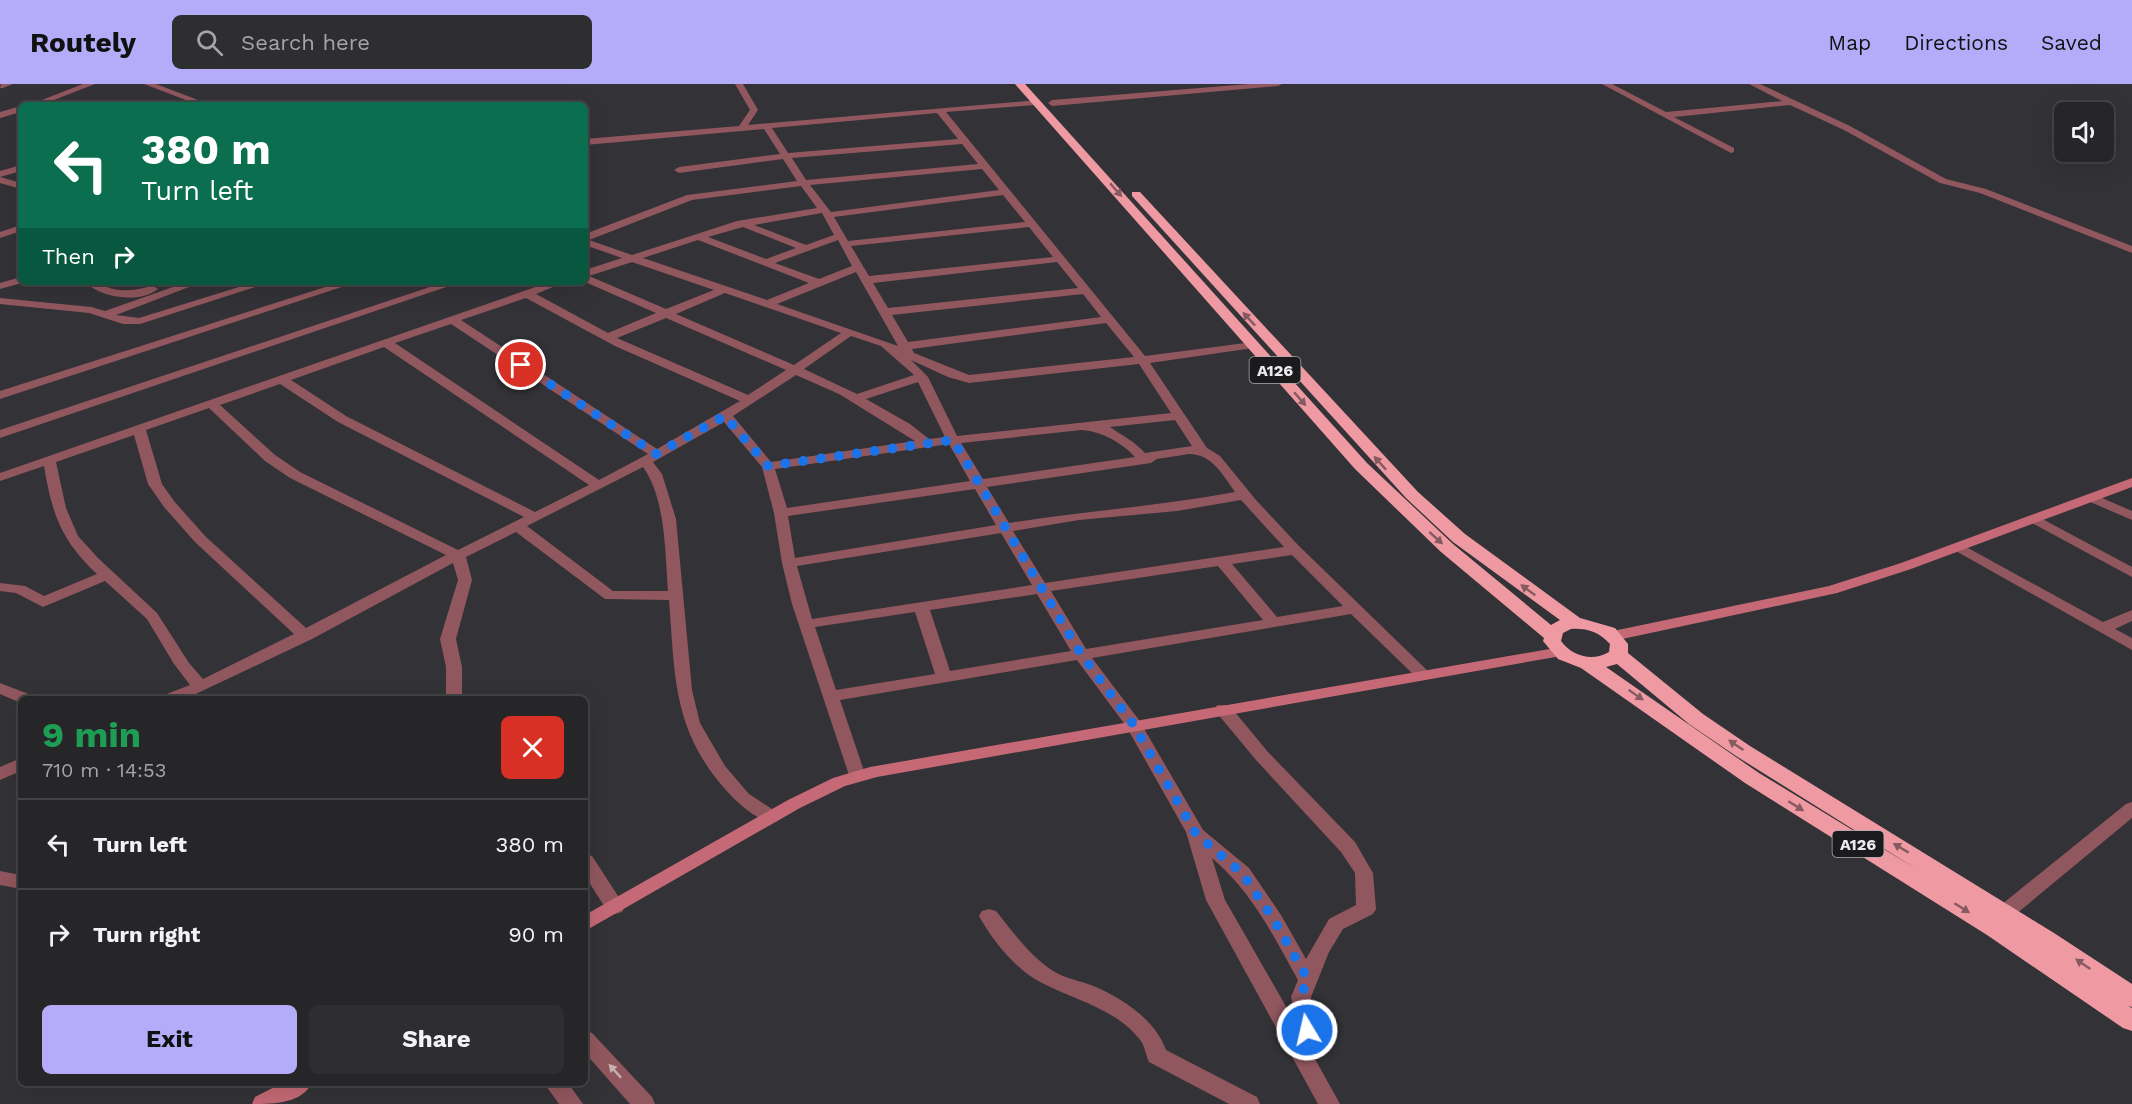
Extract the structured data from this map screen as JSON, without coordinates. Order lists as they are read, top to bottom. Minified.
{"streets":{"highway":["A126"]},"page":{"header":"Routely","search":"Search here","nav":["Map","Directions","Saved"],"turn":["380 m","Turn left"],"then":"Then","heading":["9 min","710 m · 14:53"],"list":[{"name":"Turn left","value":"380 m"},{"name":"Turn right","value":"90 m"}],"buttons":["Exit","Share"]}}
